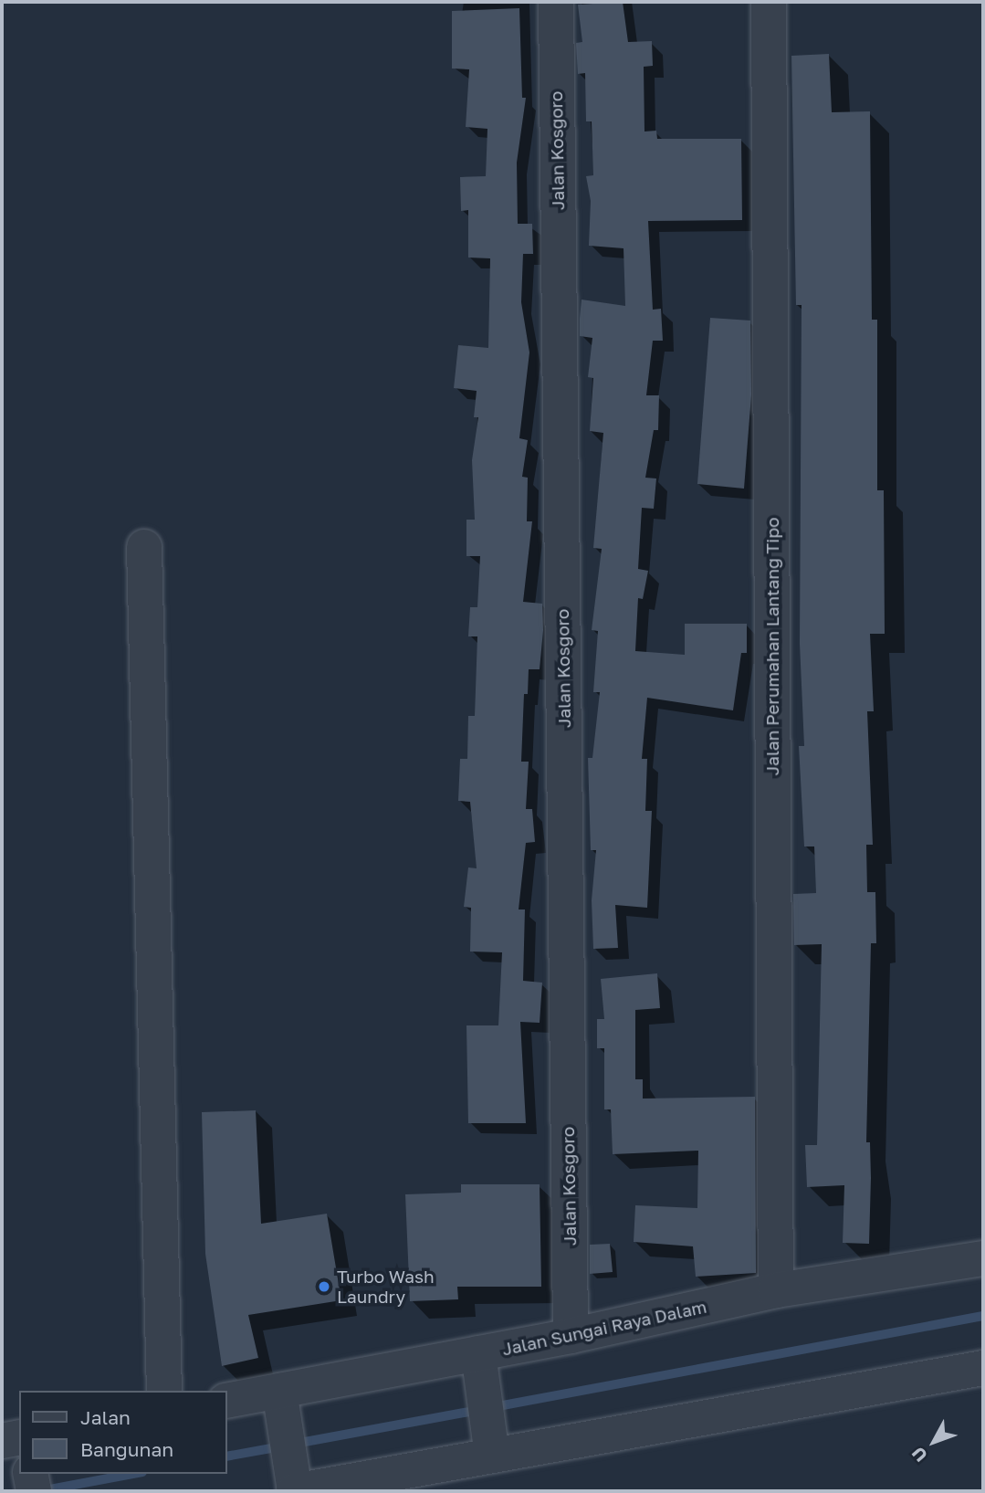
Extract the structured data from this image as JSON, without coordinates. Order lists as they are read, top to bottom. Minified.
{"streets":{"street":["Jalan Kosgoro","Jalan Perumahan Lantang Tipo","Jalan Sungai Raya Dalam"]},"crossings":[["Jalan Kosgoro","Jalan Sungai Raya Dalam"],["Jalan Perumahan Lantang Tipo","Jalan Sungai Raya Dalam"]],"places":["Turbo Wash Laundry"],"legend":["Jalan","Bangunan"],"north":"bottom left"}
